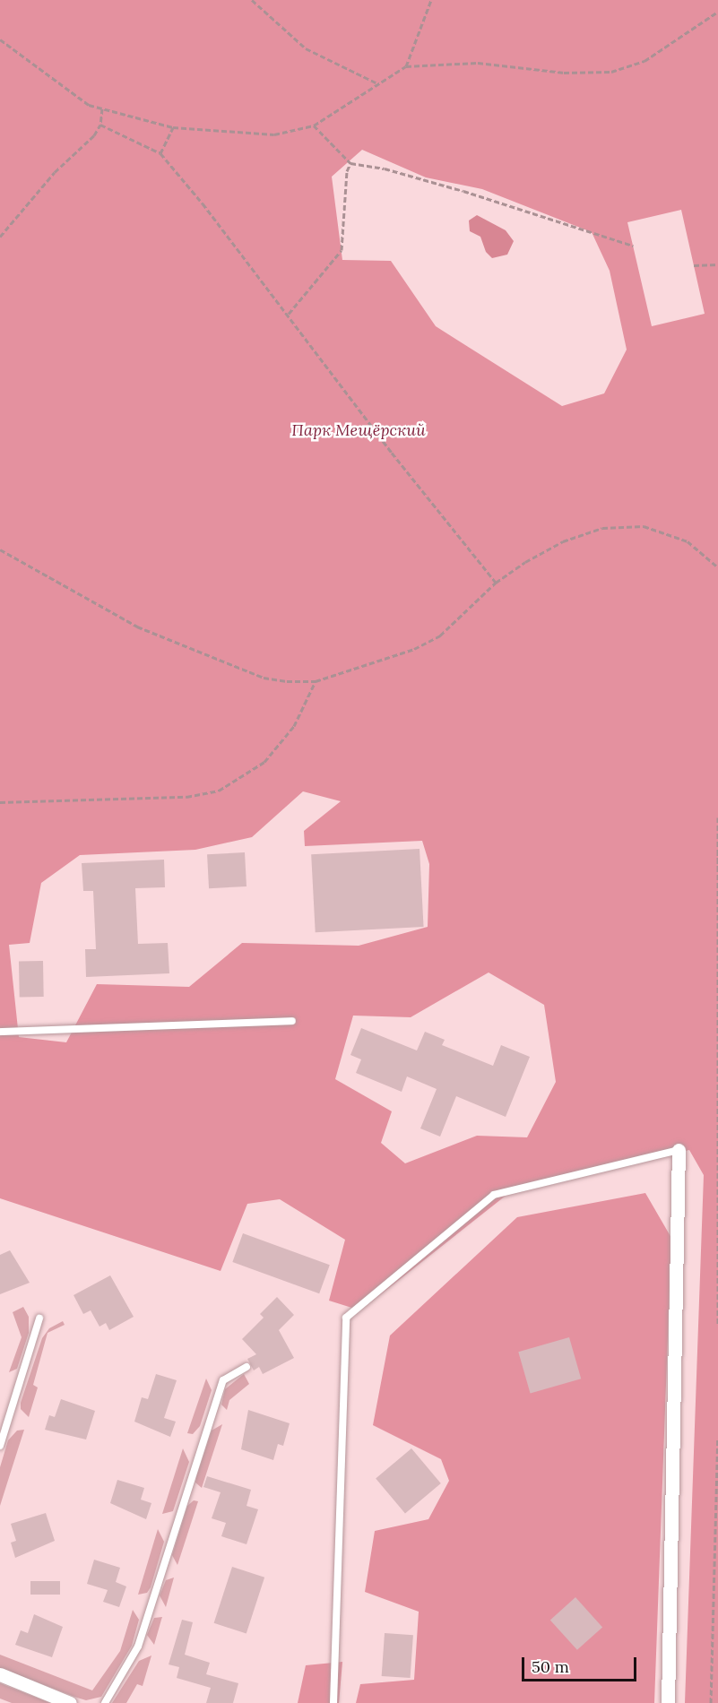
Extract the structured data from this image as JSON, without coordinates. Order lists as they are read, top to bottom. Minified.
{"parks":["Парк Мещёрский"],"scale_bar":"50 m"}
